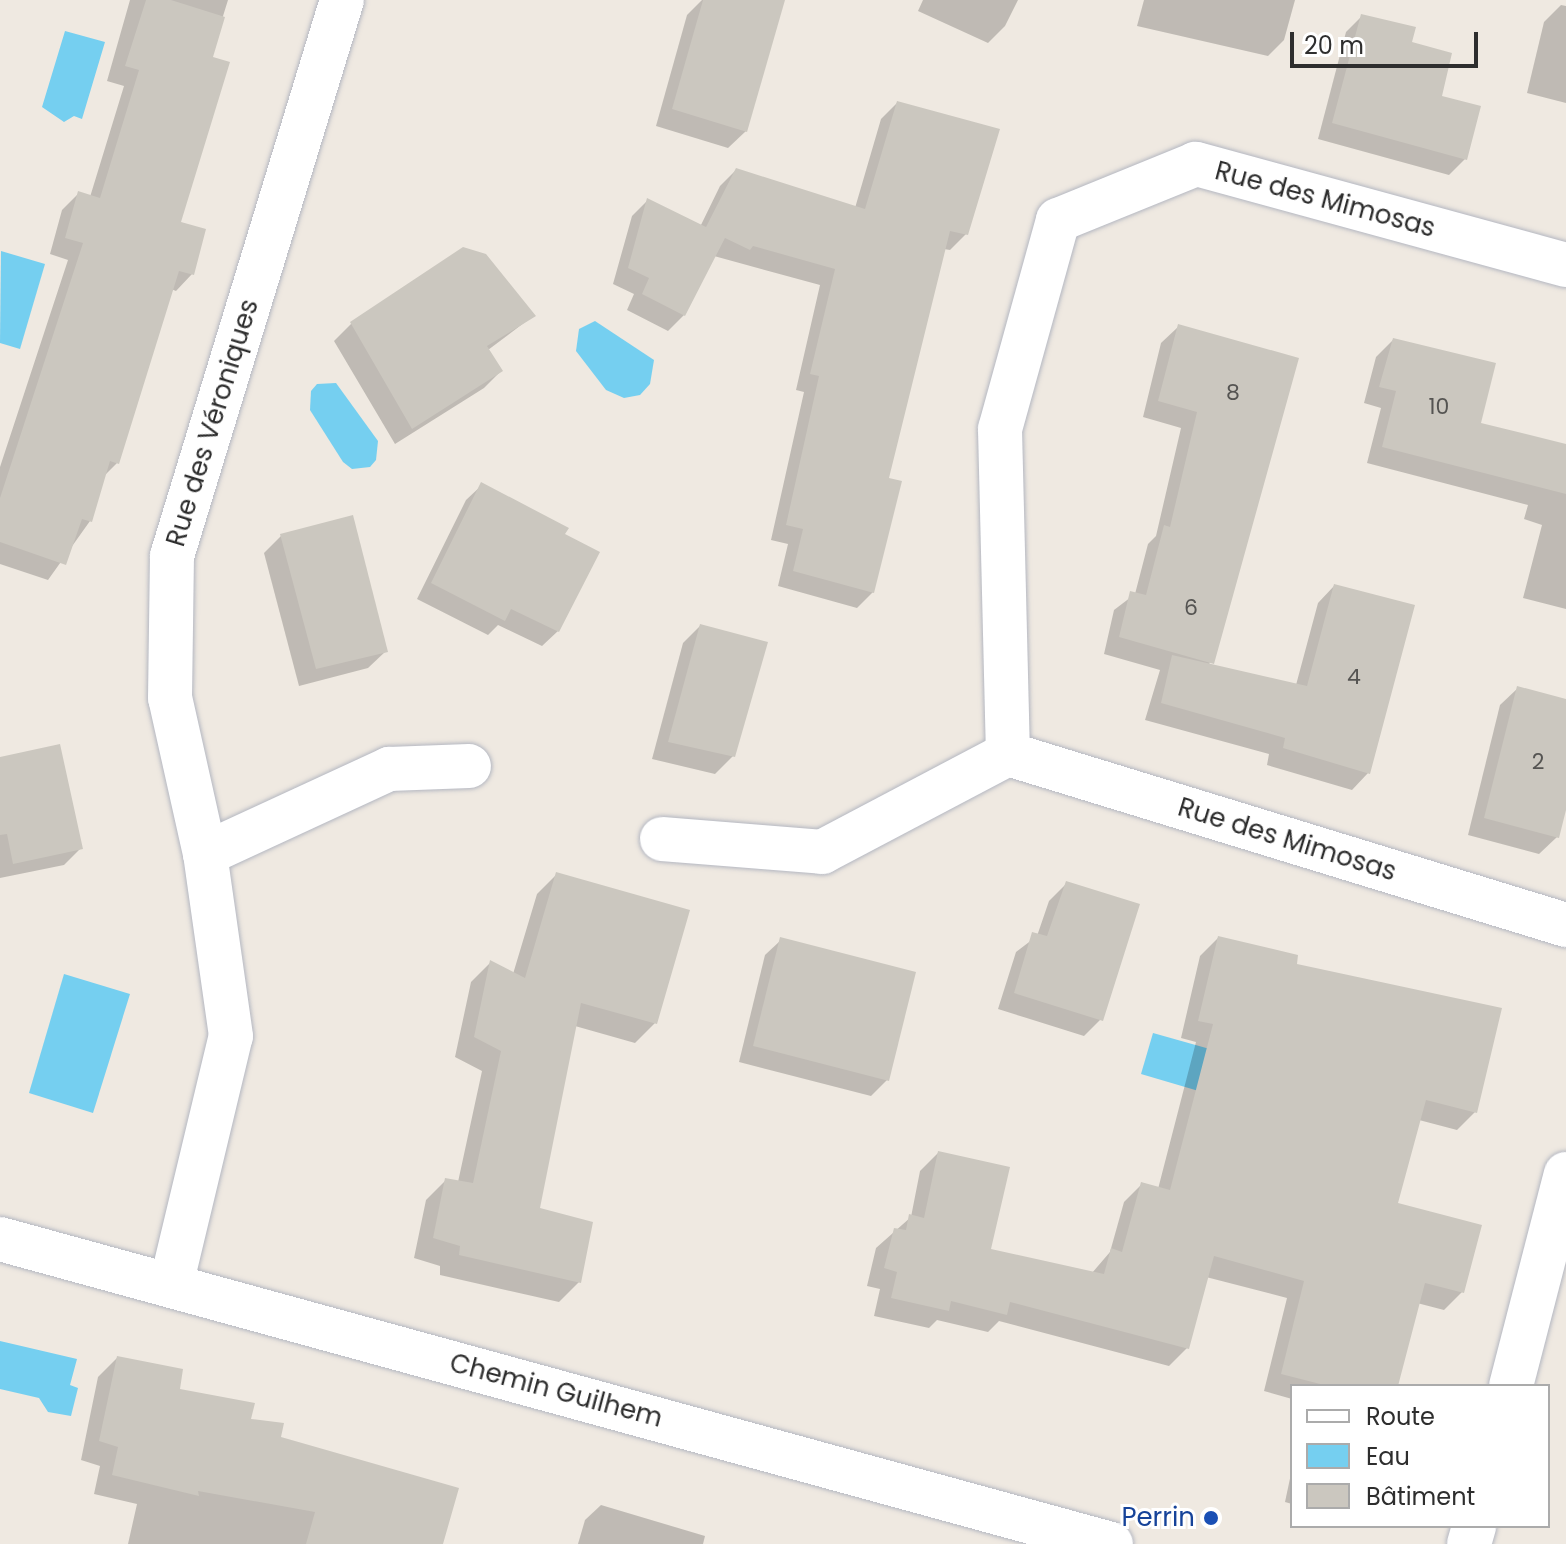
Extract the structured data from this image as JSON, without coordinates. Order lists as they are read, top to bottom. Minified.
{"streets":{"street":["Rue des Mimosas","Rue des Véroniques","Chemin Guilhem"]},"crossings":[["Rue des Véroniques","Chemin Guilhem"]],"places":["Perrin"],"house_numbers":["8","10","6","4","2"],"legend":["Route","Eau","Bâtiment"],"scale_bar":"20 m"}
